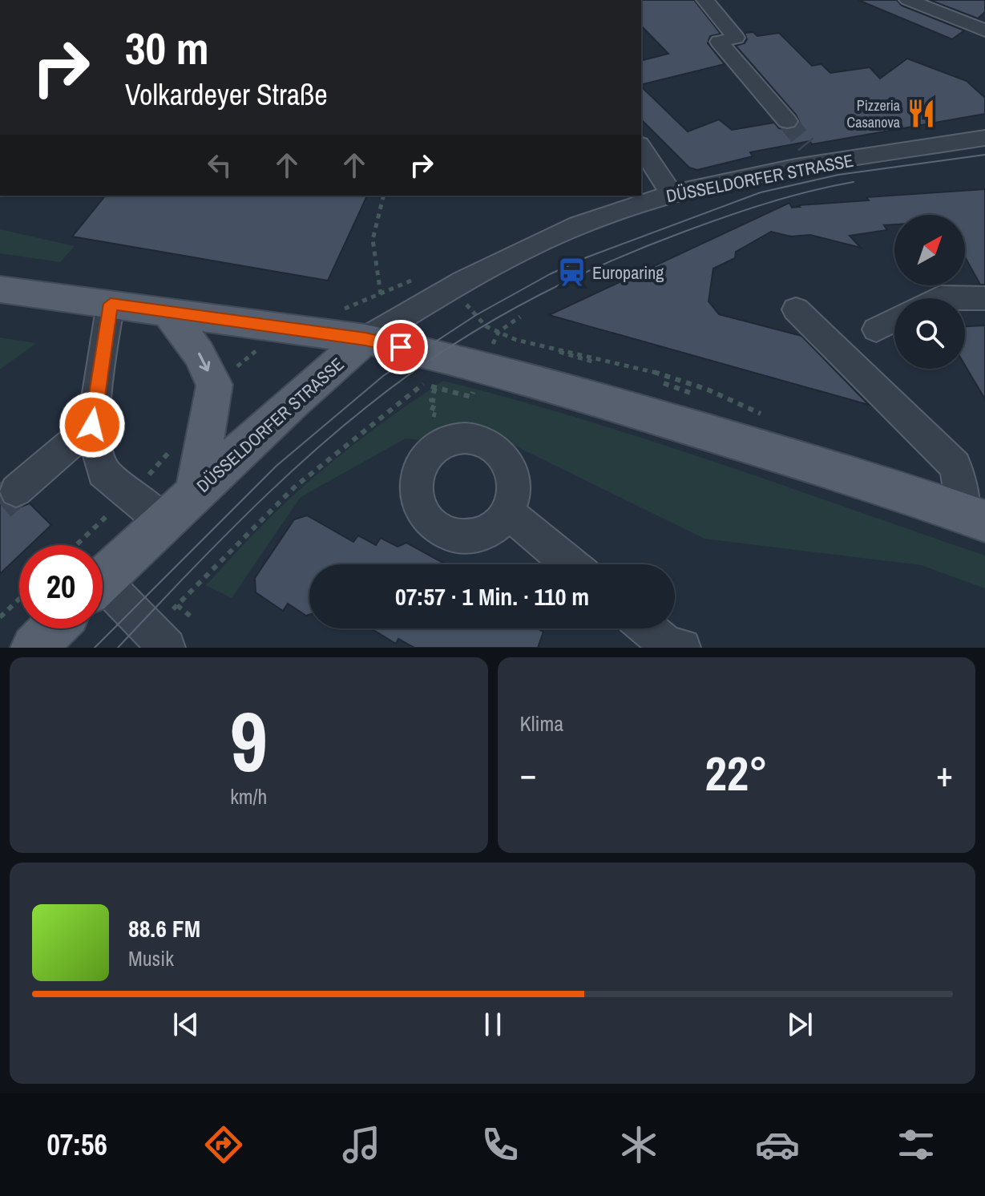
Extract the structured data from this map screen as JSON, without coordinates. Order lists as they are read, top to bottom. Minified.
{"streets":{"main road":["DÜSSELDORFER STRASSE"]},"places":{"restaurant":["Pizzeria Casanova"],"station":["Europaring"]},"north":"top right","page":{"turn":["30 m","Volkardeyer Straße"],"limit":"20","trip":"07:57 · 1 Min. · 110 m","tile":[["9","km/h"],"Klima"],"heat":["−","22°","+"],"song":["88.6 FM","Musik"],"tabs":"07:56"}}
